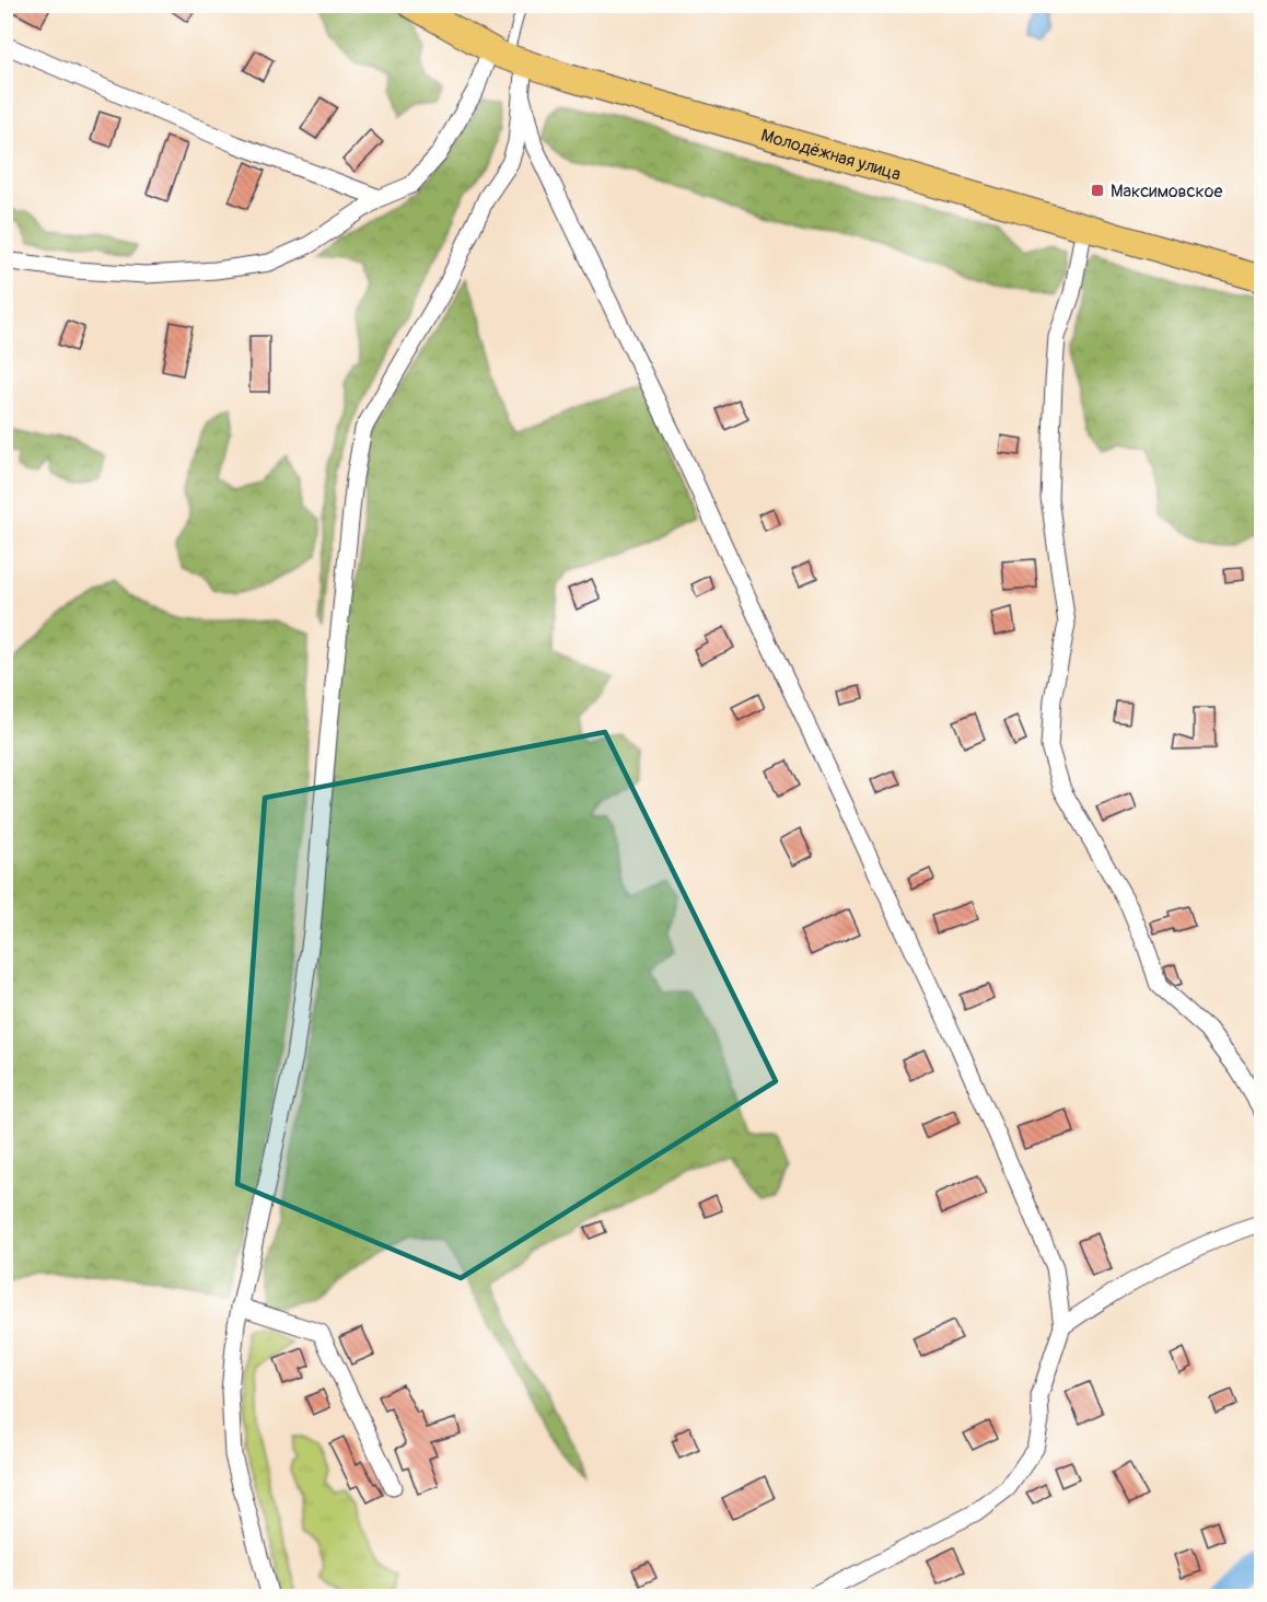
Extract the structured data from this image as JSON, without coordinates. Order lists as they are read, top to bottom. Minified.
{"streets":{"main road":["Молодёжная улица"]},"places":{"transit":["Максимовское"]}}
